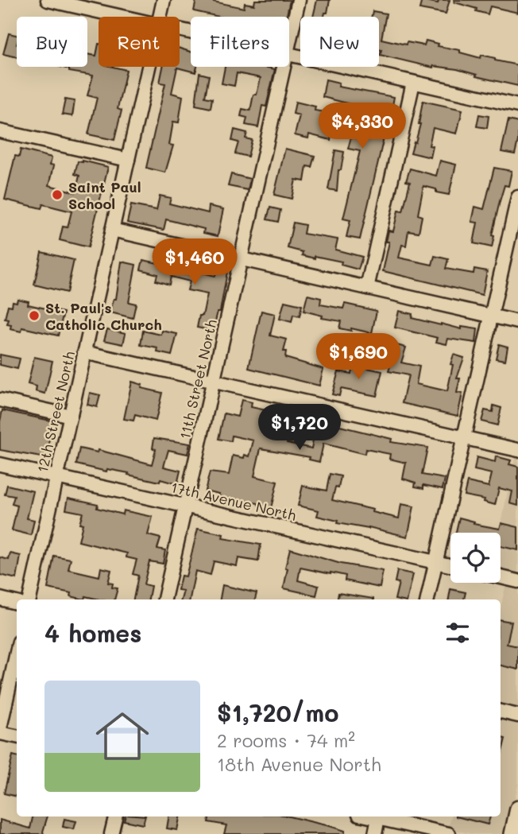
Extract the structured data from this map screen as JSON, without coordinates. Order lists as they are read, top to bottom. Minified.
{"streets":{"street":["11th Street North","12th Street North","17th Avenue North"]},"crossings":[["11th Street North","17th Avenue North"],["12th Street North","17th Avenue North"]],"places":["Saint Paul School","St. Paul's Catholic Church"],"page":{"chip":["Buy","Rent","Filters","New"],"price":["$4,330","$1,460","$1,690","$1,720"],"heading":"4 homes","list":[{"name":"$1,720/mo","note":"2 rooms · 74 m² · 18th Avenue North"}]}}
